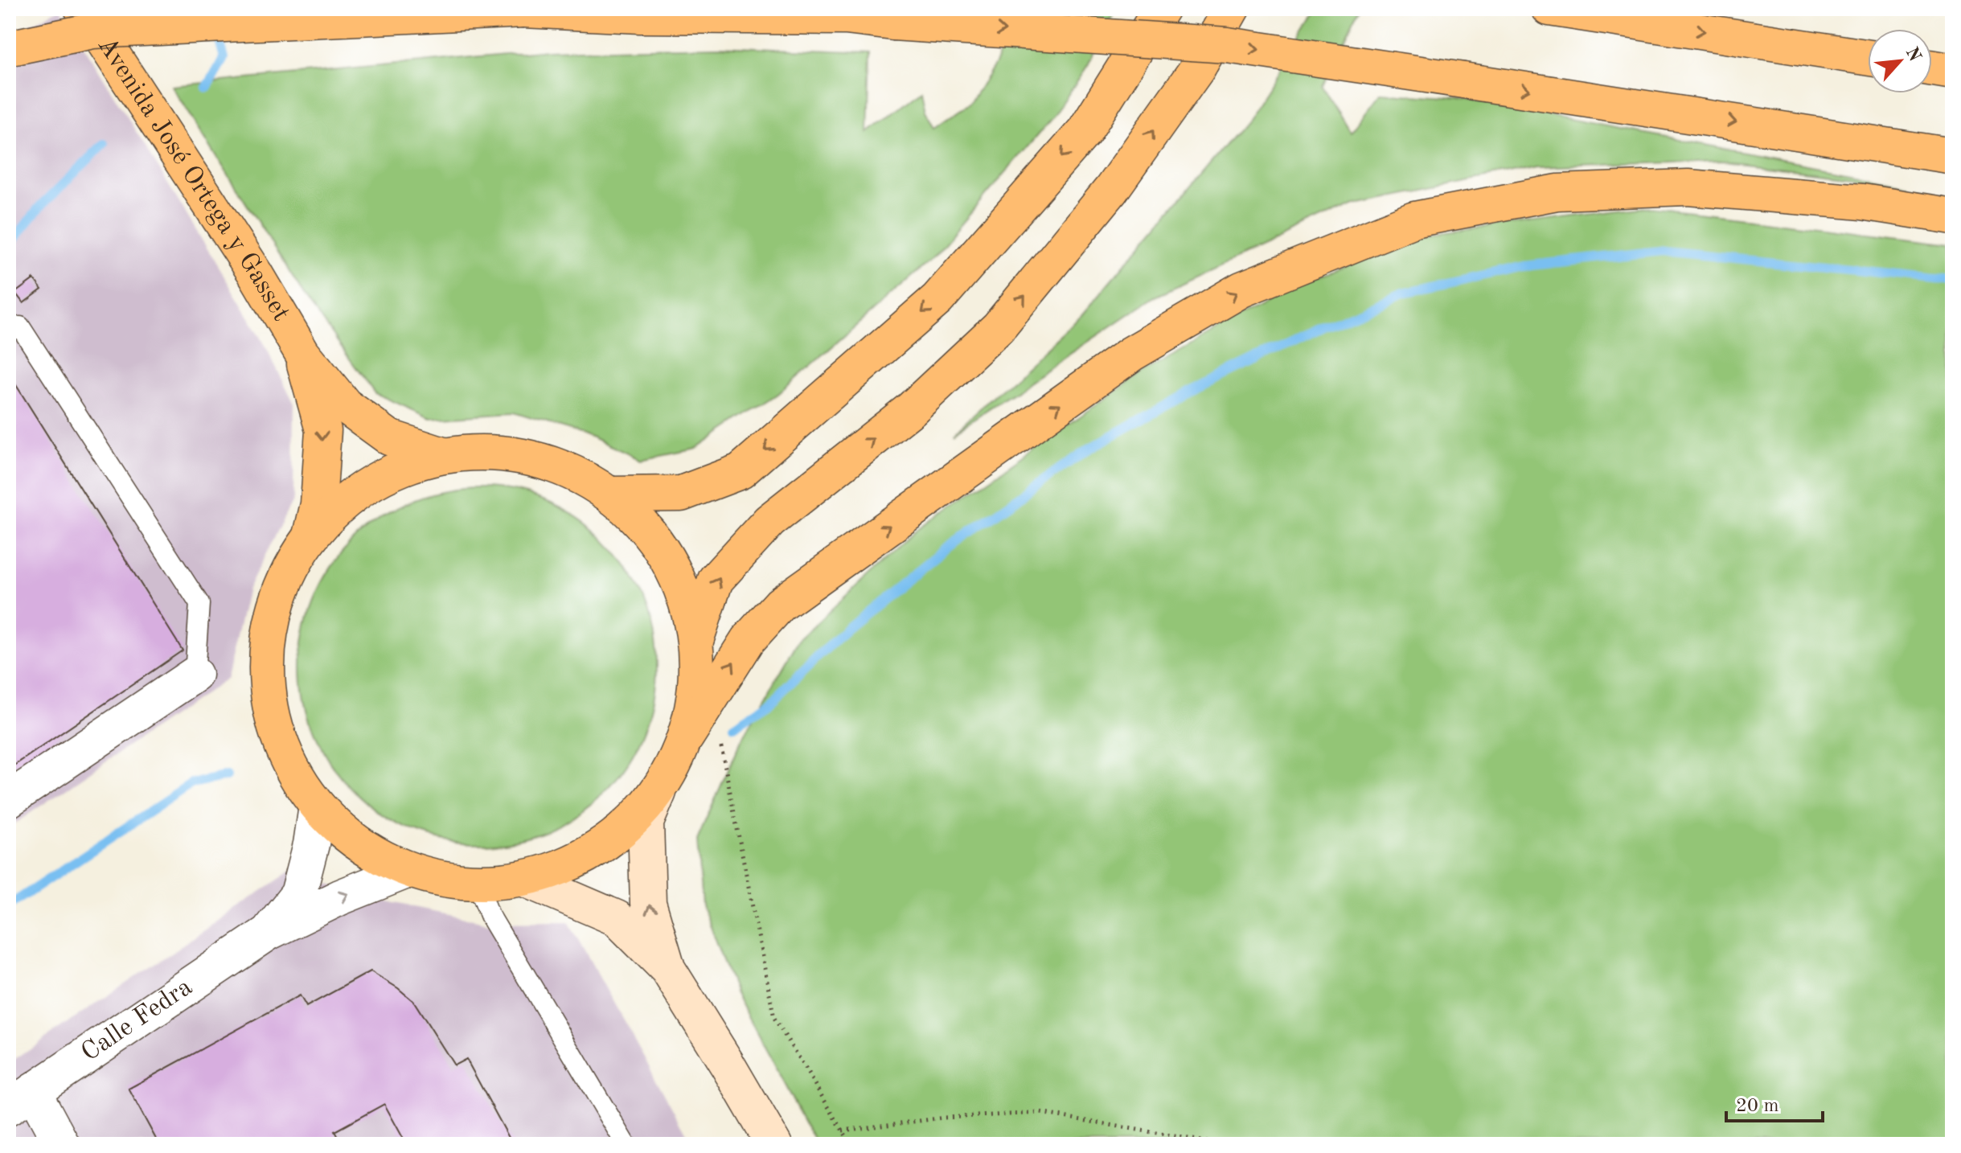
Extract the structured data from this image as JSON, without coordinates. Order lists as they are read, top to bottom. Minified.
{"streets":{"main road":["Avenida José Ortega y Gasset"],"street":["Calle Fedra"]},"scale_bar":"20 m","north":"top right"}
